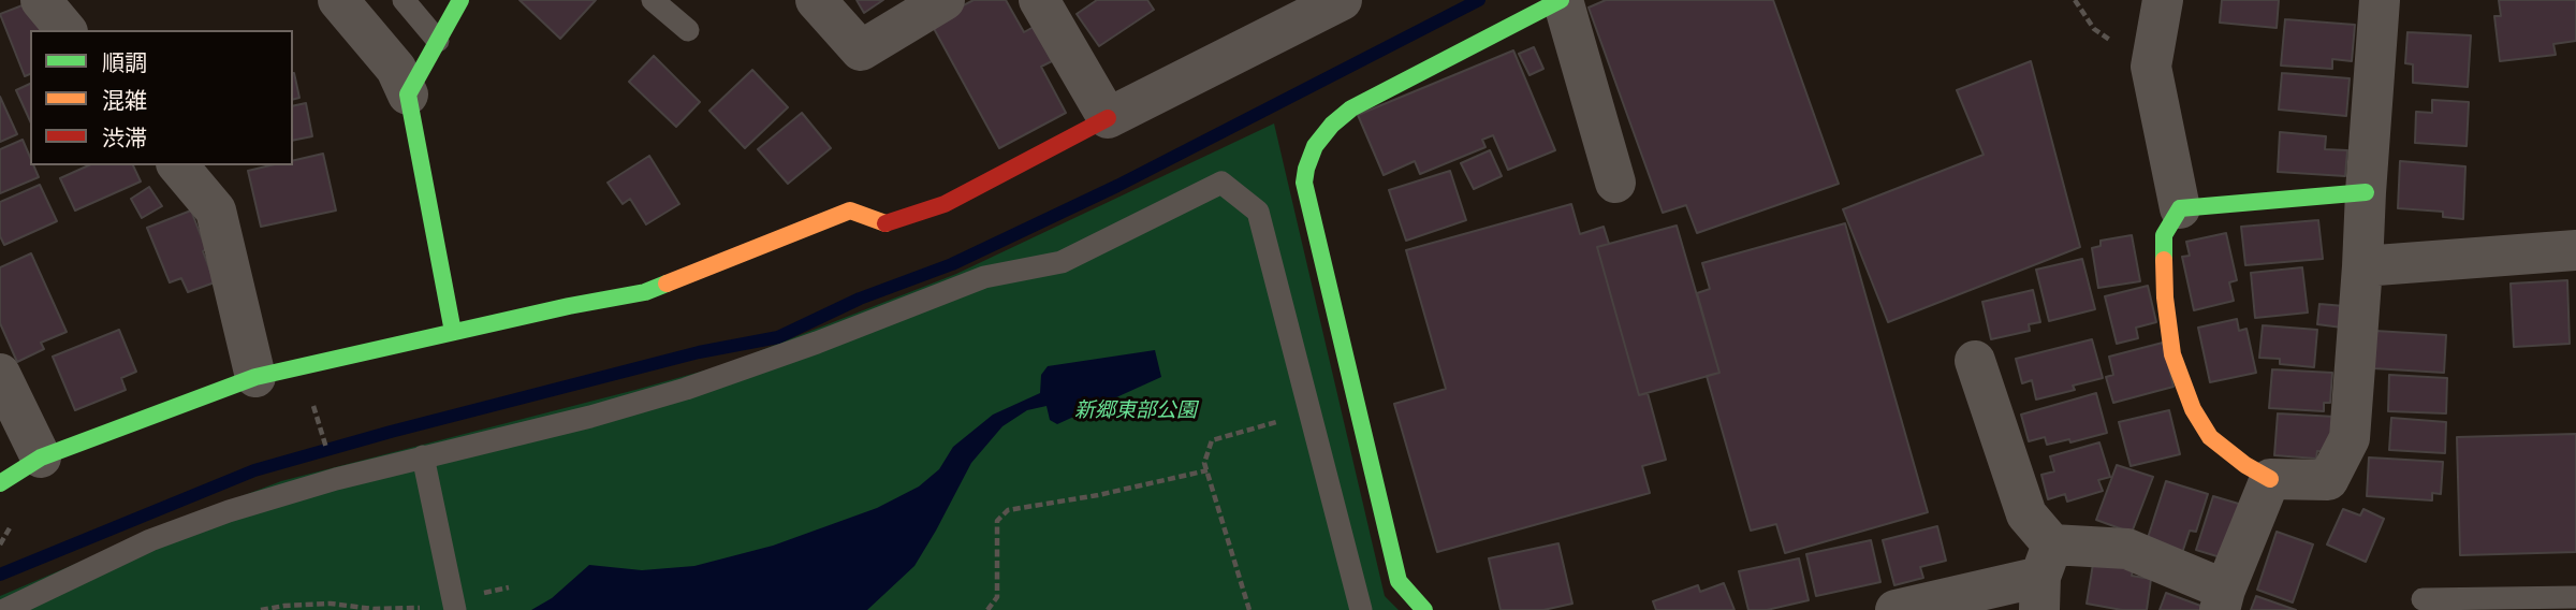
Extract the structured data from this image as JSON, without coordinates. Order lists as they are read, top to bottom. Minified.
{"parks":["新郷東部公園"],"legend":["順調","混雑","渋滞"]}
